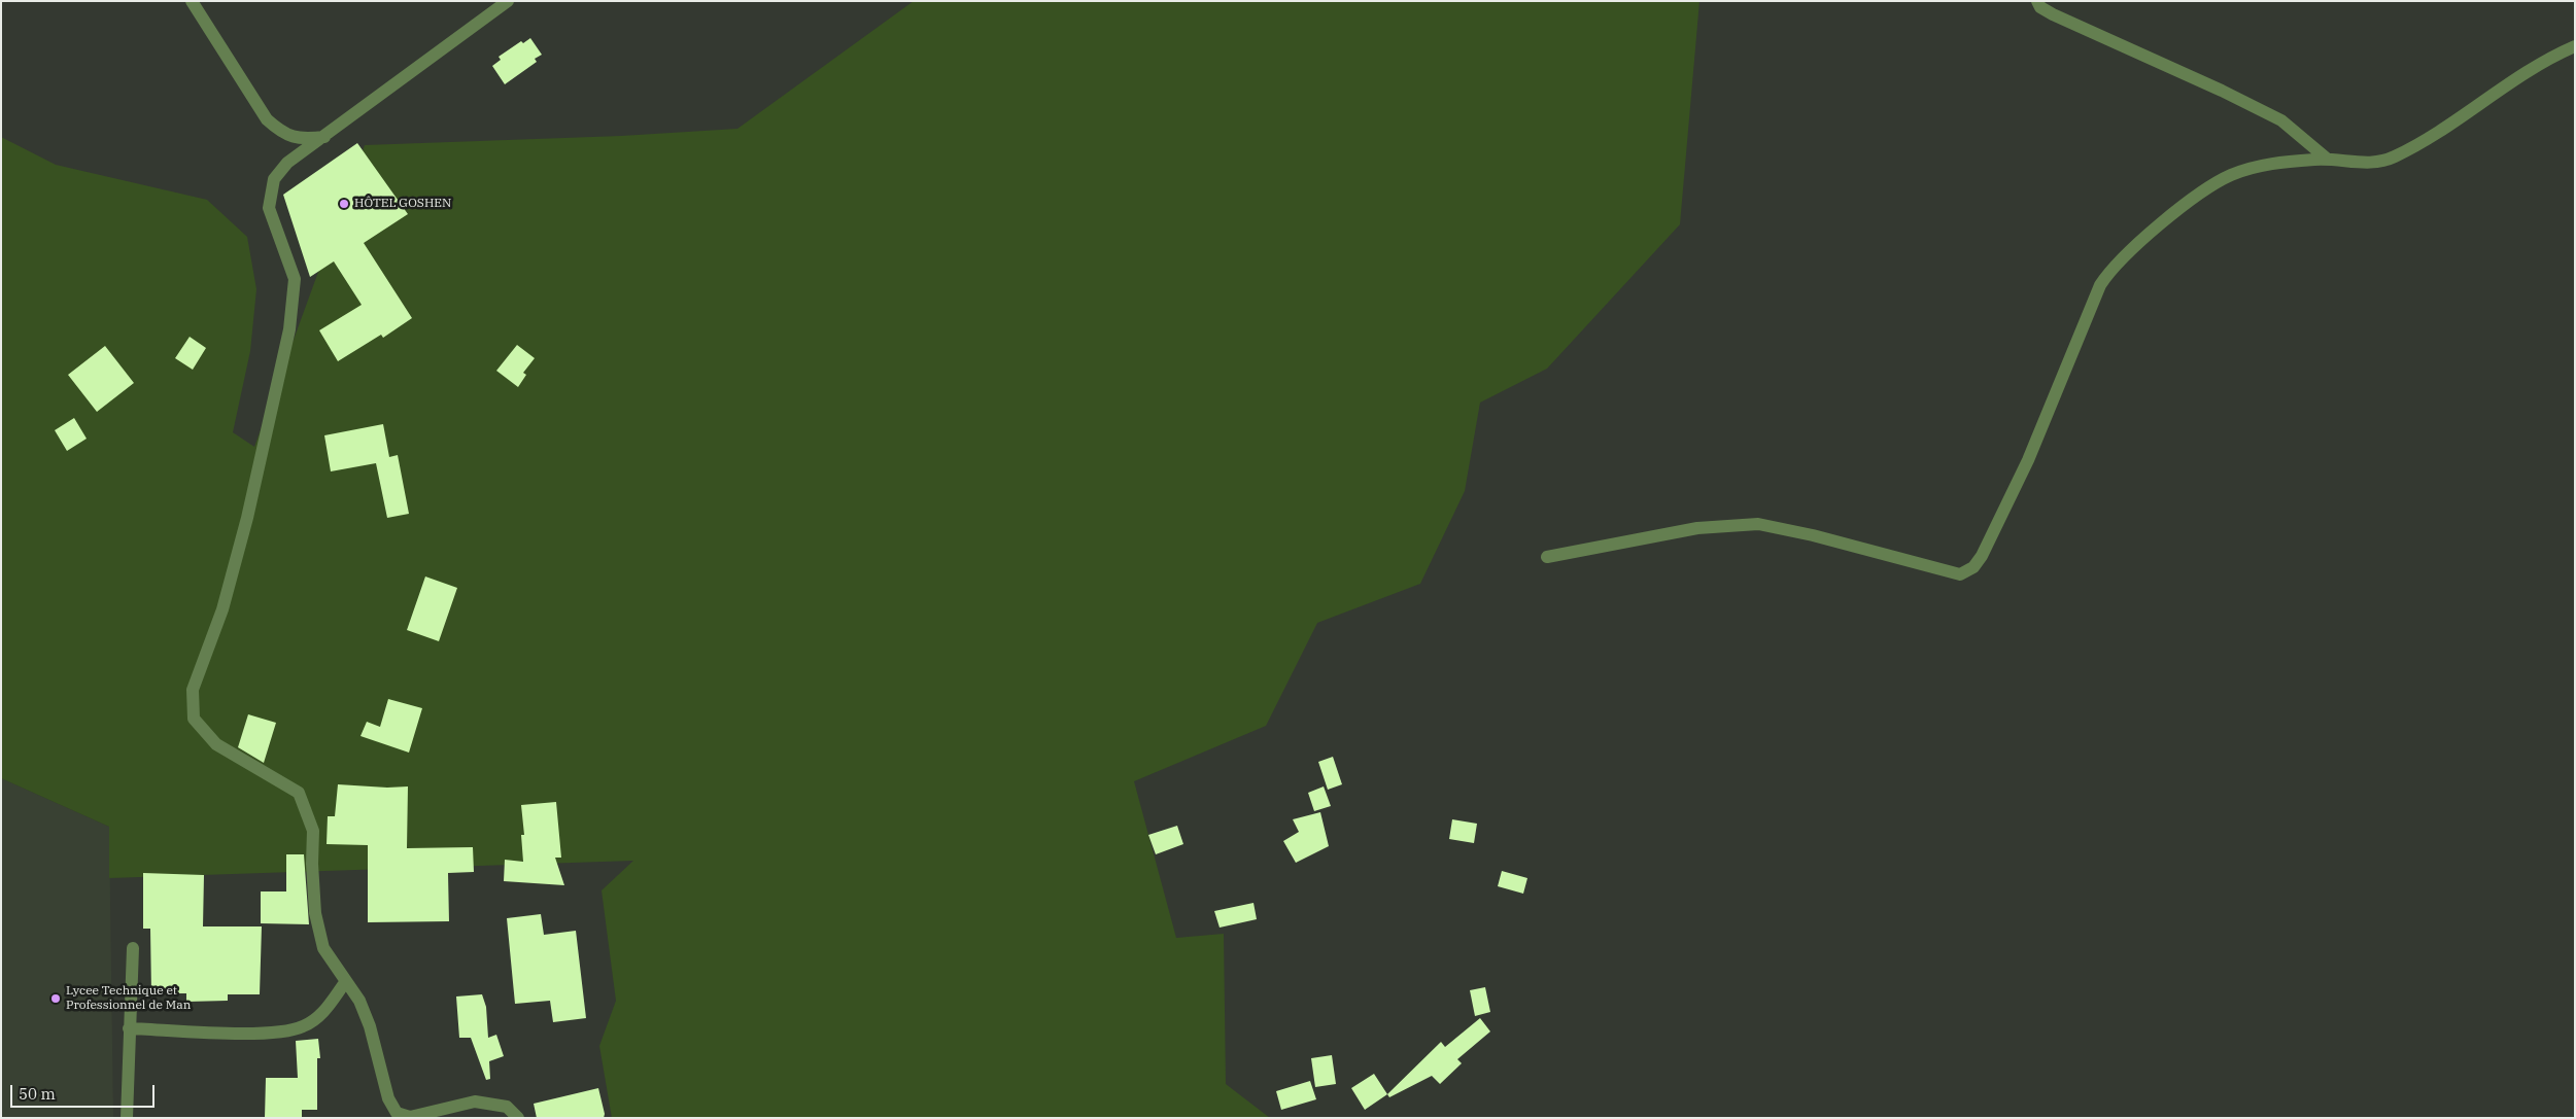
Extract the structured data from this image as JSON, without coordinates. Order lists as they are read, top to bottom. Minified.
{"places":["HÔTEL GOSHEN","Lycee Technique et Professionnel de Man"],"scale_bar":"50 m"}
